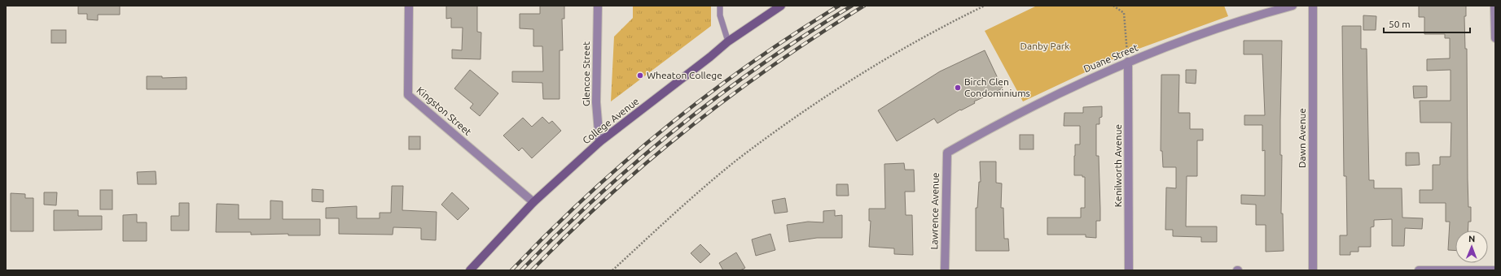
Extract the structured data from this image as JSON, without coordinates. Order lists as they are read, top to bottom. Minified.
{"streets":{"street":["Duane Street","Glencoe Street","Kingston Street","College Avenue","Dawn Avenue","Kenilworth Avenue","Lawrence Avenue"]},"crossings":[["Duane Street","Kenilworth Avenue"],["Duane Street","Lawrence Avenue"],["Glencoe Street","College Avenue"],["Kingston Street","College Avenue"]],"parks":["Danby Park"],"places":["Wheaton College","Birch Glen Condominiums"],"scale_bar":"50 m","north":"top"}
